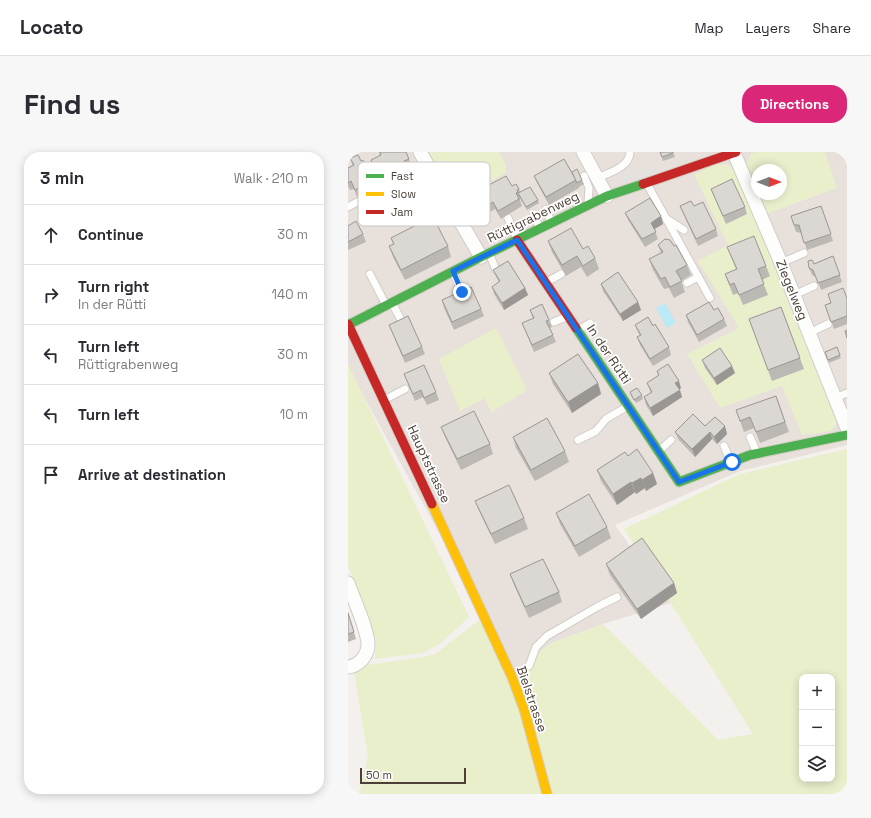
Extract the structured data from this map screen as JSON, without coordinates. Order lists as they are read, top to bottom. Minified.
{"streets":{"street":["Rüttigrabenweg","Ziegelweg","In der Rütti","Hauptstrasse","Bielstrasse"]},"crossings":[["Rüttigrabenweg","Ziegelweg"],["Rüttigrabenweg","In der Rütti"],["Rüttigrabenweg","Hauptstrasse"],["Hauptstrasse","Bielstrasse"]],"legend":["Fast","Slow","Jam"],"scale_bar":"50 m","north":"right","page":{"header":"Locato","nav":["Map","Layers","Share"],"buttons":"Directions","title":"Find us","heading":["3 min","Walk · 210 m"],"list":[["Continue","30 m"],["Turn right","In der Rütti","140 m"],["Turn left","Rüttigrabenweg","30 m"],["Turn left","10 m"],"Arrive at destination"],"map_buttons":["+","−"],"scale":"50 m"}}
